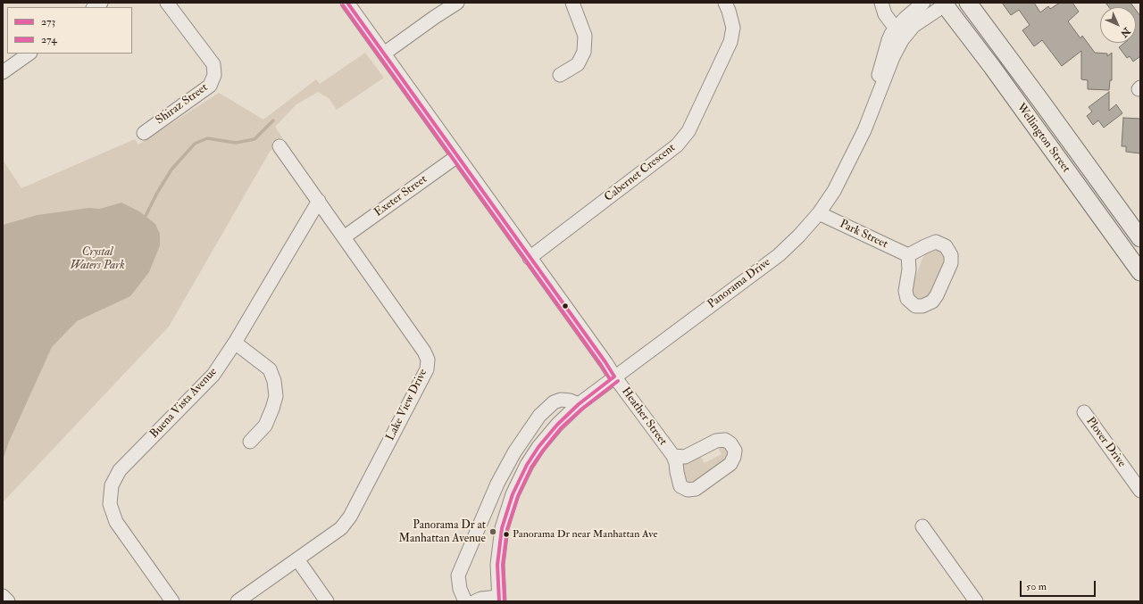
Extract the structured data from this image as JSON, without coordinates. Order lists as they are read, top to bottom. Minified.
{"streets":{"main road":["Wellington Street"],"street":["Shiraz Street","Cabernet Crescent","Exeter Street","Park Street","Panorama Drive","Buena Vista Avenue","Lake View Drive","Heather Street","Plover Drive"]},"crossings":[["Wellington Street","Panorama Drive"],["Cabernet Crescent","Heather Street"],["Exeter Street","Lake View Drive"],["Exeter Street","Heather Street"],["Park Street","Panorama Drive"],["Panorama Drive","Heather Street"],["Buena Vista Avenue","Lake View Drive"]],"parks":["Crystal Waters Park"],"places":["Panorama Dr at Manhattan Avenue","Panorama Dr near Manhattan Ave"],"lines":["transit line 273","transit line 274"],"legend":["273","274"],"scale_bar":"50 m","north":"bottom right"}
